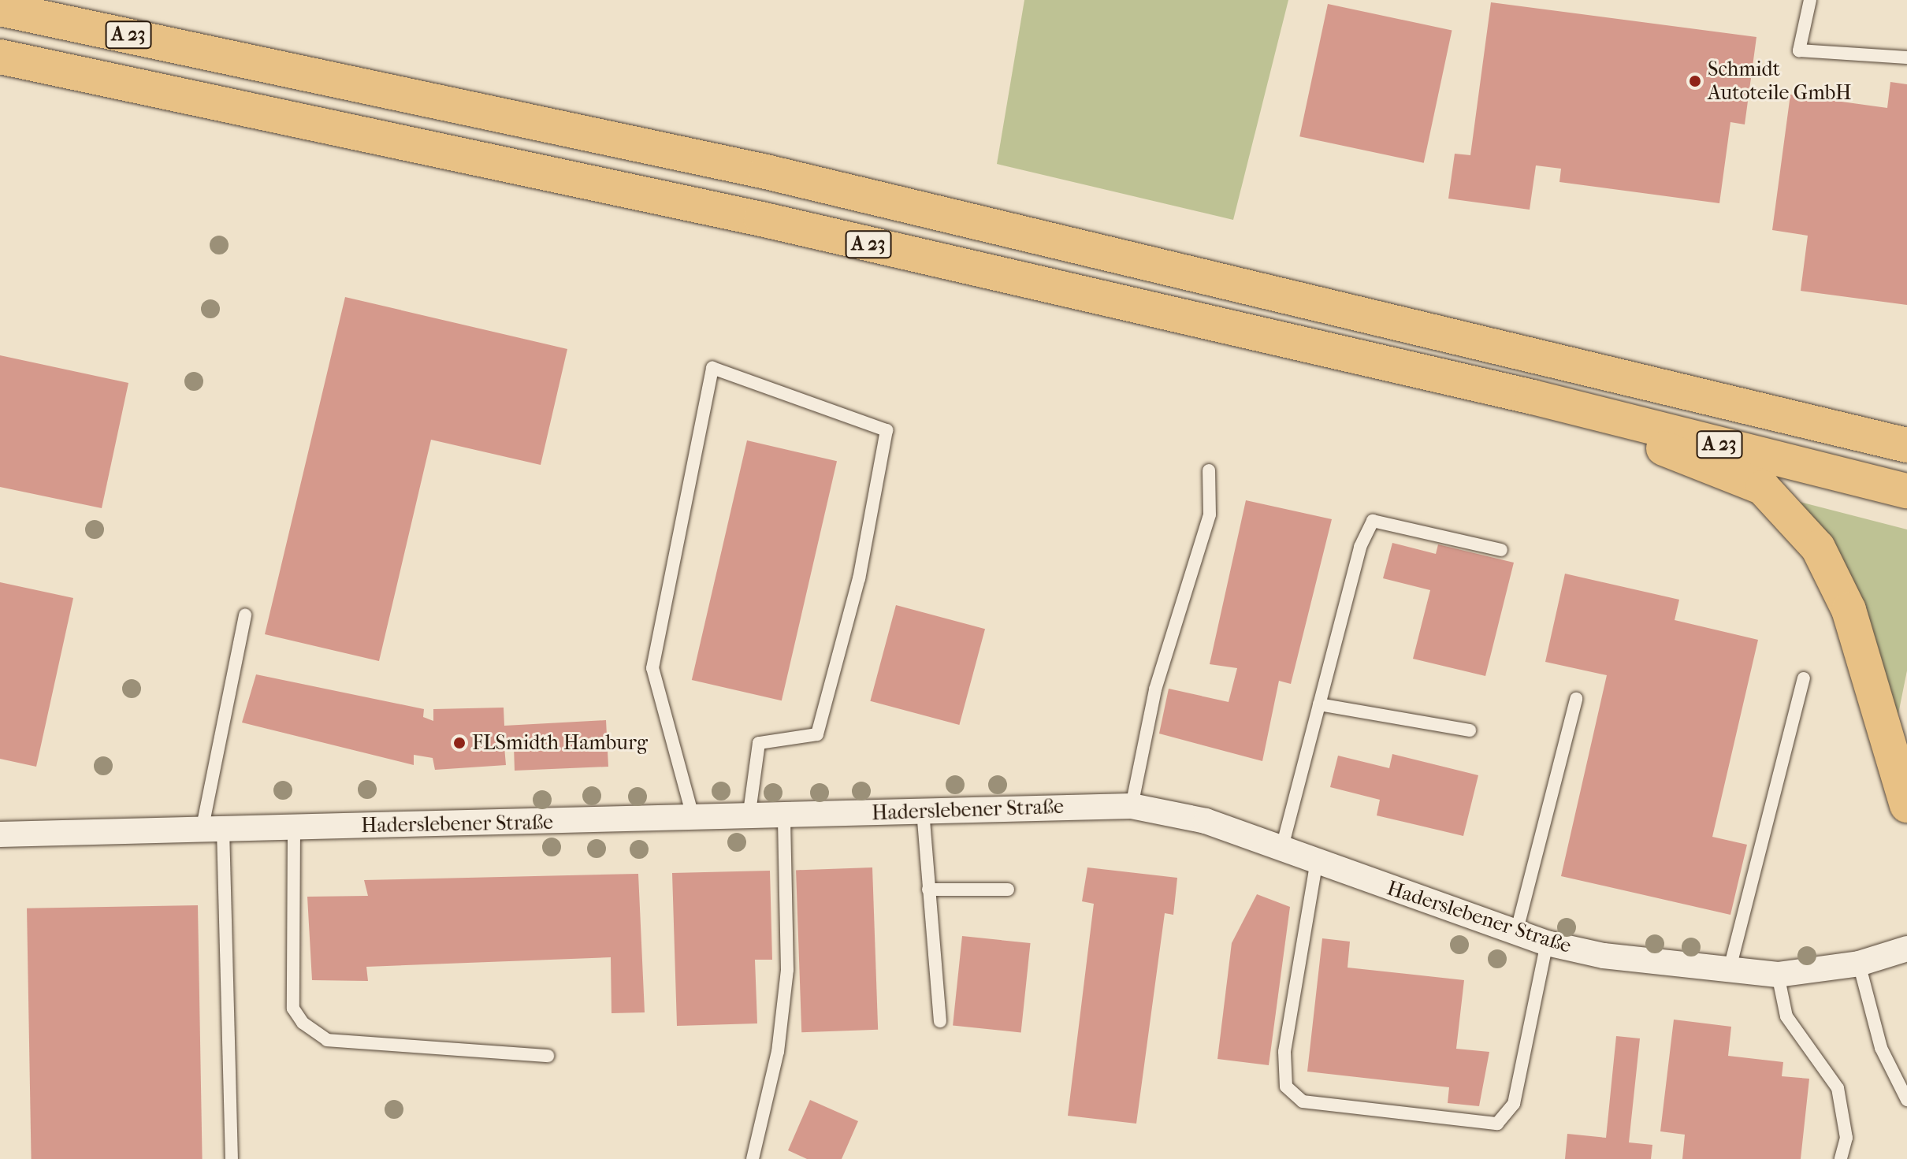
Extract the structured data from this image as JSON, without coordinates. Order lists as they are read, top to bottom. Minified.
{"streets":{"highway":["A 23"],"street":["Haderslebener Straße"]},"places":["Schmidt Autoteile GmbH","FLSmidth Hamburg"]}
